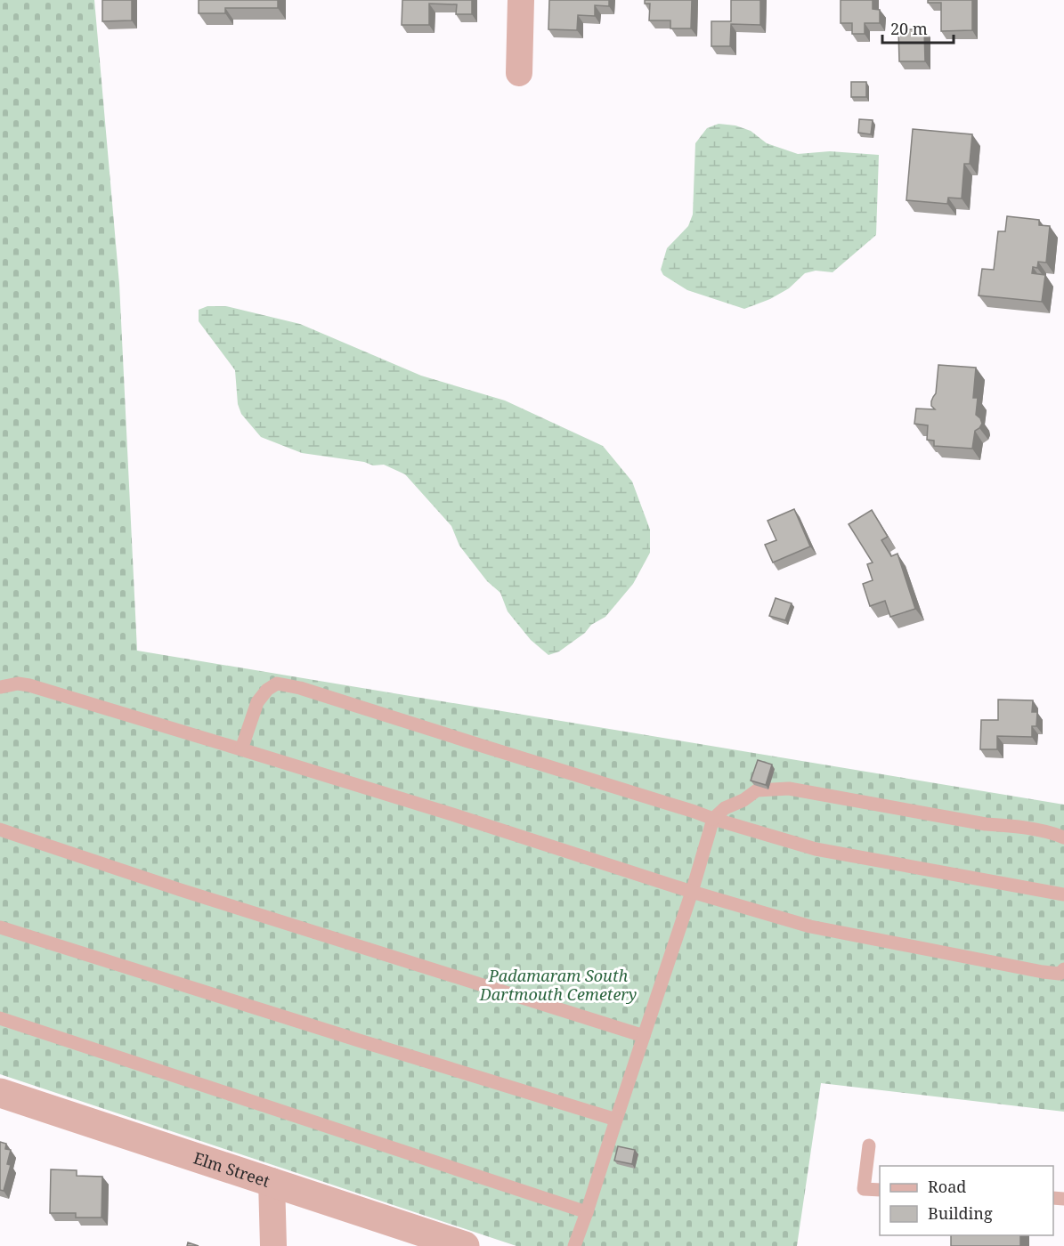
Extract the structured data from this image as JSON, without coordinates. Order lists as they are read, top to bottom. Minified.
{"streets":{"street":["Elm Street"]},"parks":["Padamaram South Dartmouth Cemetery"],"legend":["Road","Building"],"scale_bar":"20 m"}
